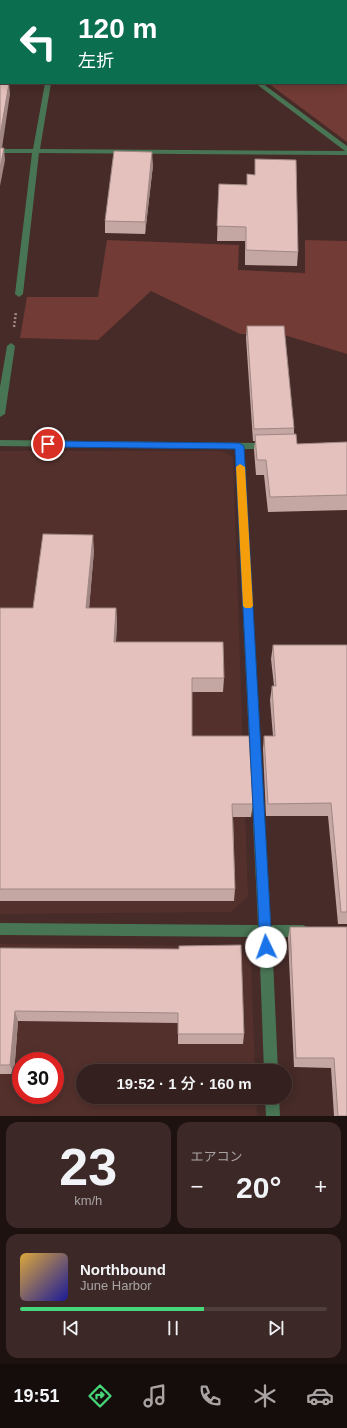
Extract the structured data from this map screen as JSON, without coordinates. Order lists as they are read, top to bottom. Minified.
{"page":{"turn":["120 m","左折"],"limit":"30","trip":"19:52 · 1 分 · 160 m","tile":[["23","km/h"],"エアコン"],"heat":["−","20°","+"],"song":["Northbound","June Harbor"],"tabs":"19:51"}}
